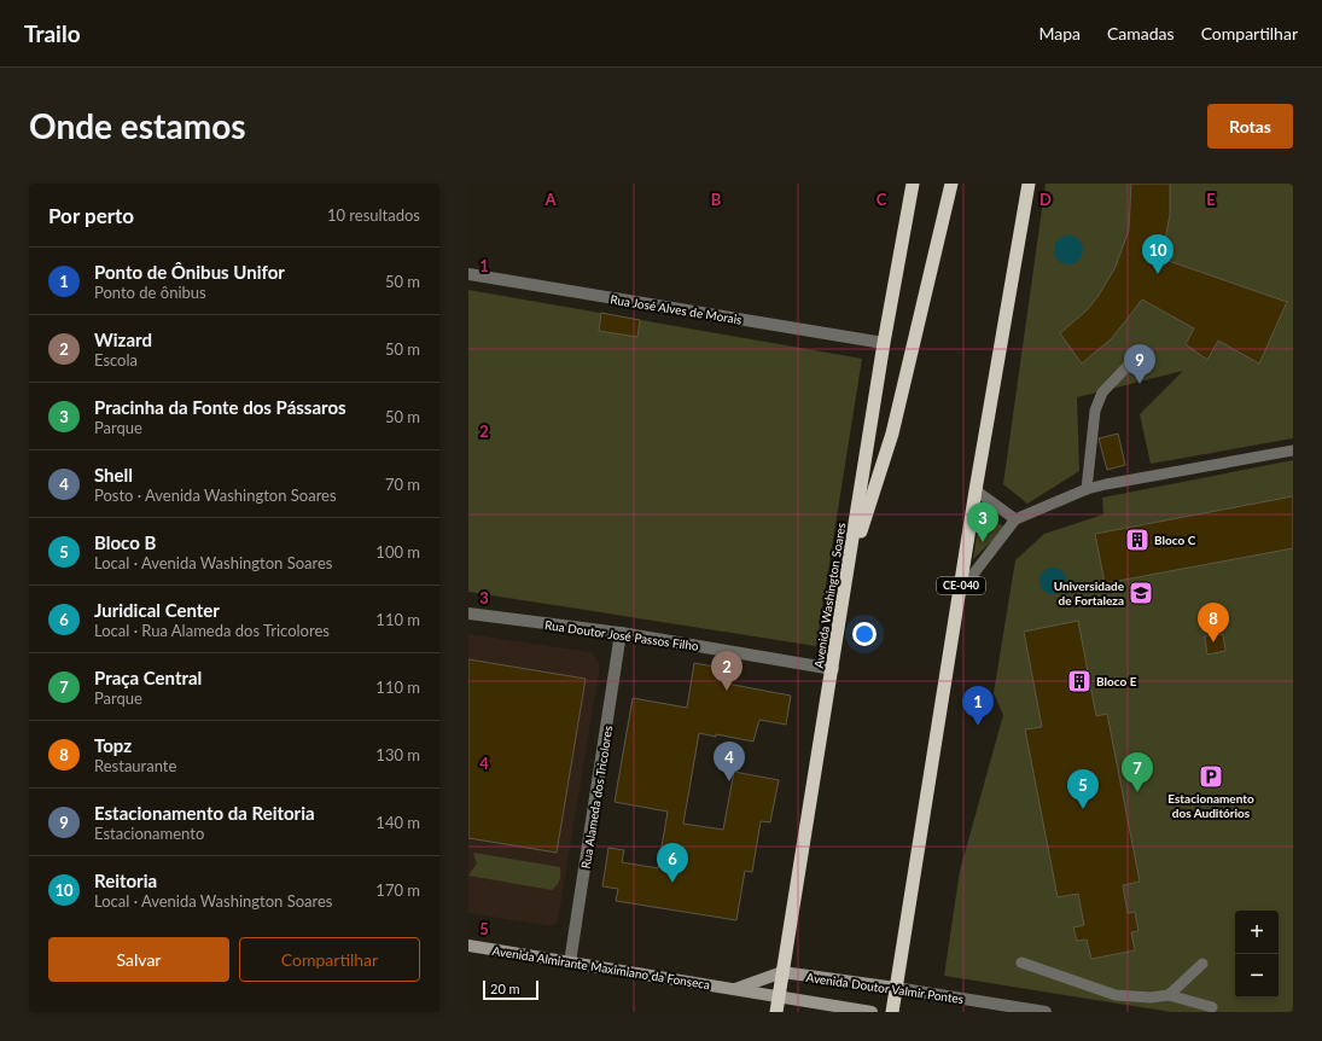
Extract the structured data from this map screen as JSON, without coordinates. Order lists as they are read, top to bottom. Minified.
{"streets":{"highway":["CE-040","Avenida Washington Soares"],"main road":["Avenida Almirante Maximiano da Fonseca","Avenida Doutor Valmir Pontes"],"street":["Rua José Alves de Morais","Rua Doutor José Passos Filho","Rua Alameda dos Tricolores"]},"crossings":[["Rua José Alves de Morais","Avenida Washington Soares"],["CE-040","Avenida Doutor Valmir Pontes"],["Avenida Washington Soares","Rua Doutor José Passos Filho"],["Avenida Washington Soares","Avenida Almirante Maximiano da Fonseca"],["Avenida Washington Soares","Avenida Doutor Valmir Pontes"],["Rua Doutor José Passos Filho","Rua Alameda dos Tricolores"],["Rua Alameda dos Tricolores","Avenida Almirante Maximiano da Fonseca"],["Avenida Almirante Maximiano da Fonseca","Avenida Doutor Valmir Pontes"]],"places":{"building":["Bloco C","Bloco E"],"school or university":["Universidade de Fortaleza"],"parking":["Estacionamento dos Auditórios"]},"scale_bar":"20 m","page":{"header":"Trailo","nav":["Mapa","Camadas","Compartilhar"],"buttons":["Rotas",["Salvar","Compartilhar"]],"title":"Onde estamos","heading":["Por perto","10 resultados"],"pins":["10","9","3","8","2","1","4","7","5","6"],"list":[{"mark":"1","name":"Ponto de Ônibus Unifor","note":"Ponto de ônibus","value":"50 m"},{"mark":"2","name":"Wizard","note":"Escola","value":"50 m"},{"mark":"3","name":"Pracinha da Fonte dos Pássaros","note":"Parque","value":"50 m"},{"mark":"4","name":"Shell","note":"Posto · Avenida Washington Soares","value":"70 m"},{"mark":"5","name":"Bloco B","note":"Local · Avenida Washington Soares","value":"100 m"},{"mark":"6","name":"Juridical Center","note":"Local · Rua Alameda dos Tricolores","value":"110 m"},{"mark":"7","name":"Praça Central","note":"Parque","value":"110 m"},{"mark":"8","name":"Topz","note":"Restaurante","value":"130 m"},{"mark":"9","name":"Estacionamento da Reitoria","note":"Estacionamento","value":"140 m"},{"mark":"10","name":"Reitoria","note":"Local · Avenida Washington Soares","value":"170 m"}],"map_buttons":["+","−"],"scale":"20 m"},"grid":{"columns":["A","B","C","D","E"],"rows":["1","2","3","4","5"]}}
